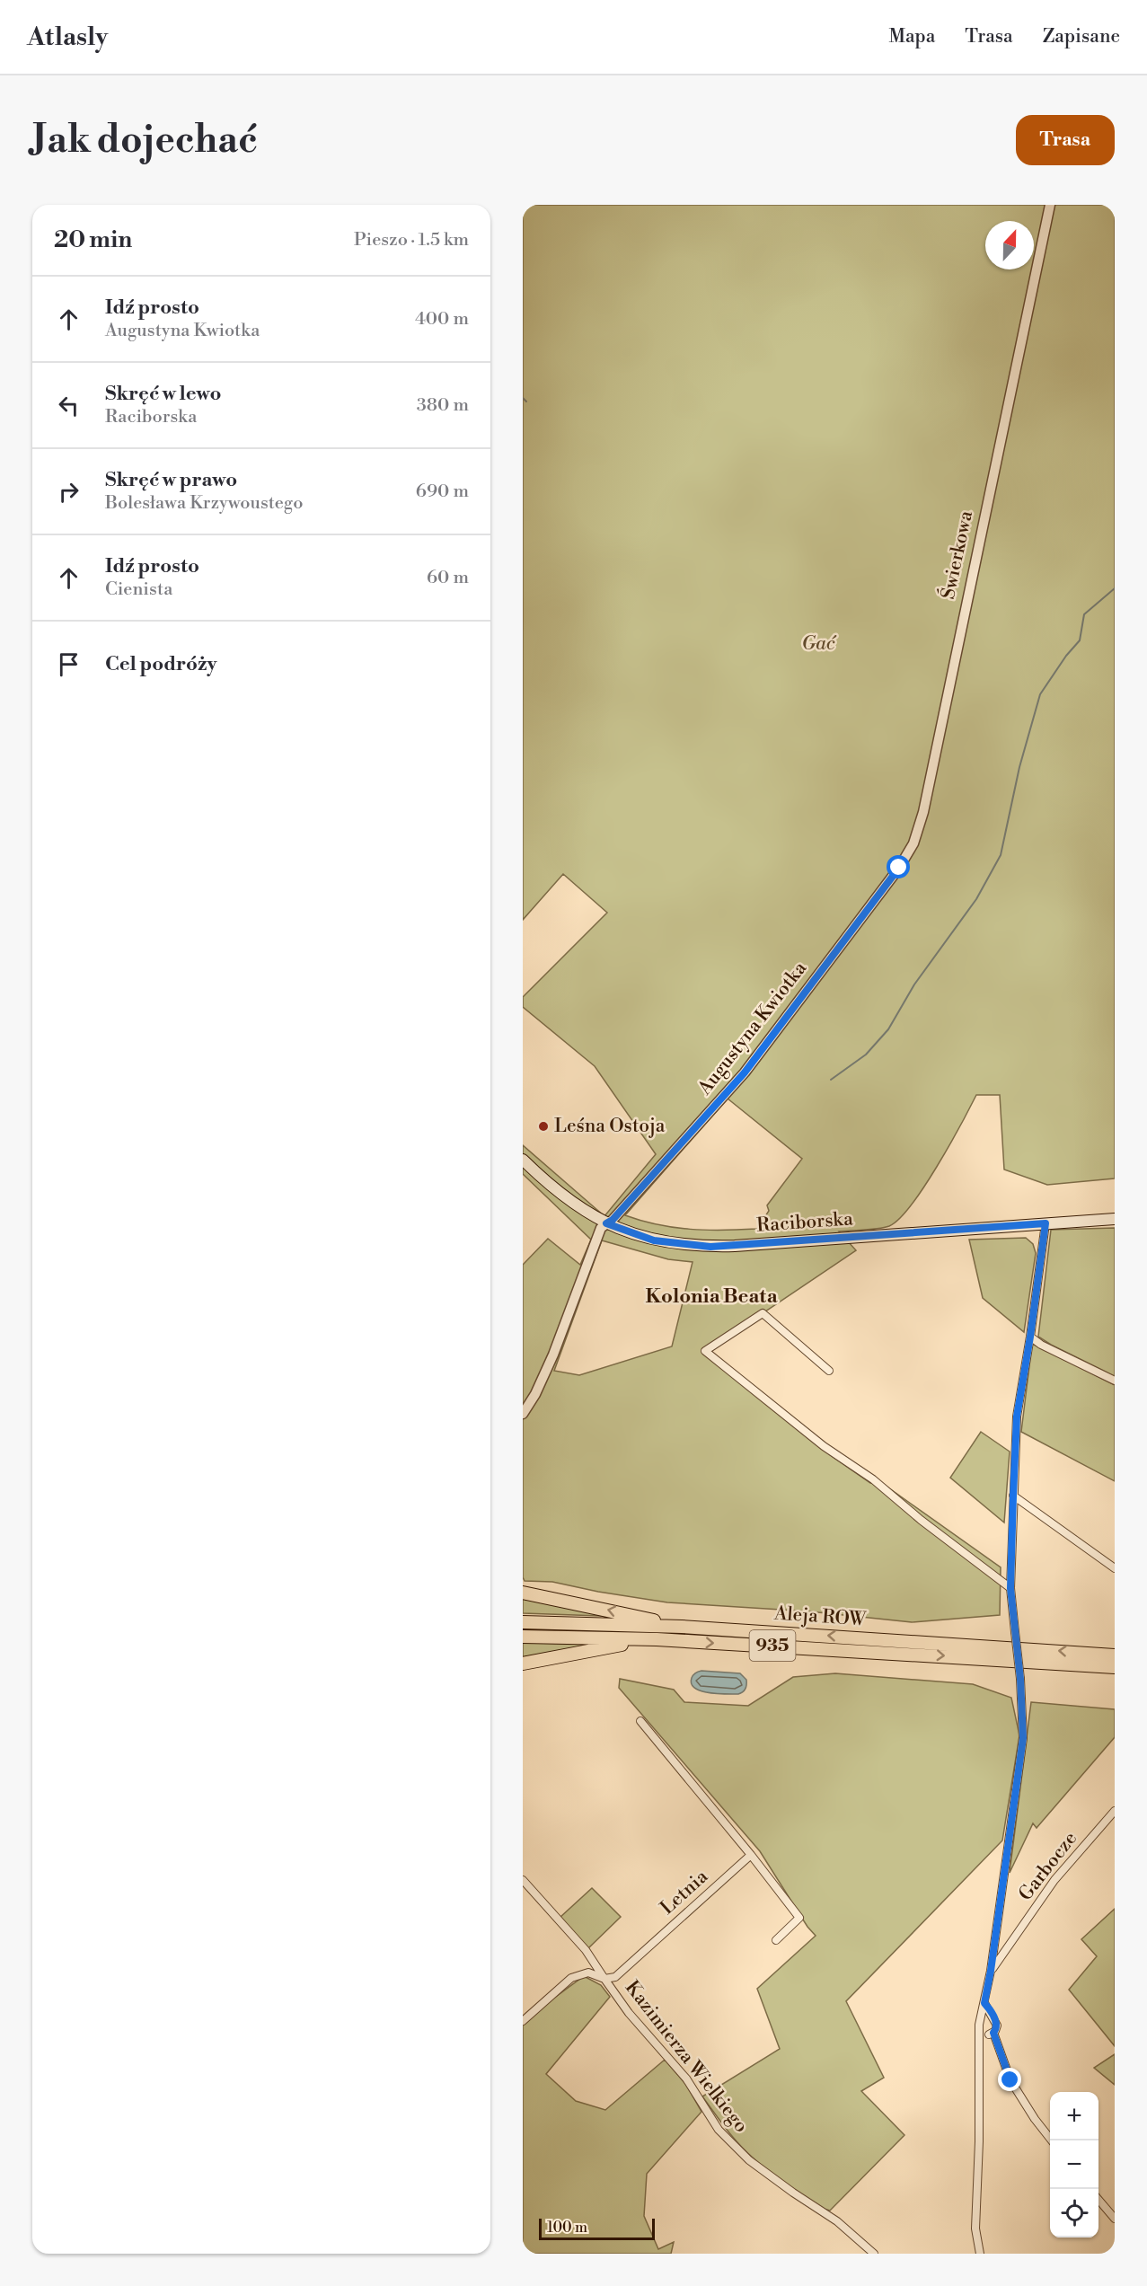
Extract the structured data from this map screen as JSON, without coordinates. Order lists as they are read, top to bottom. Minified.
{"streets":{"main road":["Raciborska","Aleja ROW","935"],"street":["Świerkowa","Augustyna Kwiotka","Garbocze","Letnia","Kazimierza Wielkiego"]},"crossings":[["Świerkowa","Augustyna Kwiotka"],["Augustyna Kwiotka","Raciborska"],["Letnia","Kazimierza Wielkiego"]],"districts":["Kolonia Beata"],"parks":["Gać"],"places":["Leśna Ostoja"],"scale_bar":"100 m","north":"top","page":{"header":"Atlasly","nav":["Mapa","Trasa","Zapisane"],"buttons":"Trasa","title":"Jak dojechać","heading":["20 min","Pieszo · 1.5 km"],"list":[["Idź prosto","Augustyna Kwiotka","400 m"],["Skręć w lewo","Raciborska","380 m"],["Skręć w prawo","Bolesława Krzywoustego","690 m"],["Idź prosto","Cienista","60 m"],"Cel podróży"],"map_buttons":["+","−"],"scale":"100 m"}}
